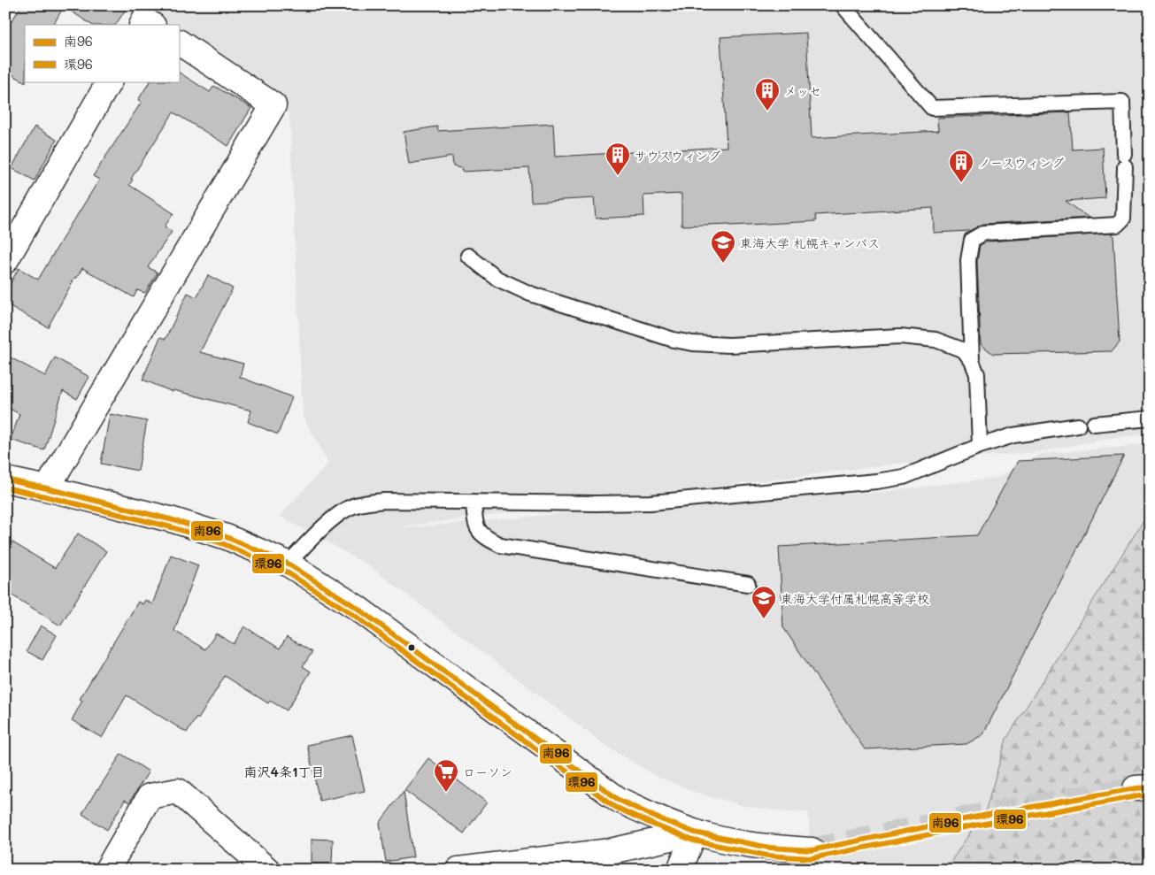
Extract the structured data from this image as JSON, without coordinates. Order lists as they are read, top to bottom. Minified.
{"districts":["南沢4条1丁目"],"places":{"building":["メッセ","サウスウィング","ノースウィング"],"school or university":["東海大学 札幌キャンパス","東海大学付属札幌高等学校"],"supermarket":["ローソン"]},"lines":["transit line 南96","transit line 環96"],"legend":["南96","環96"]}
